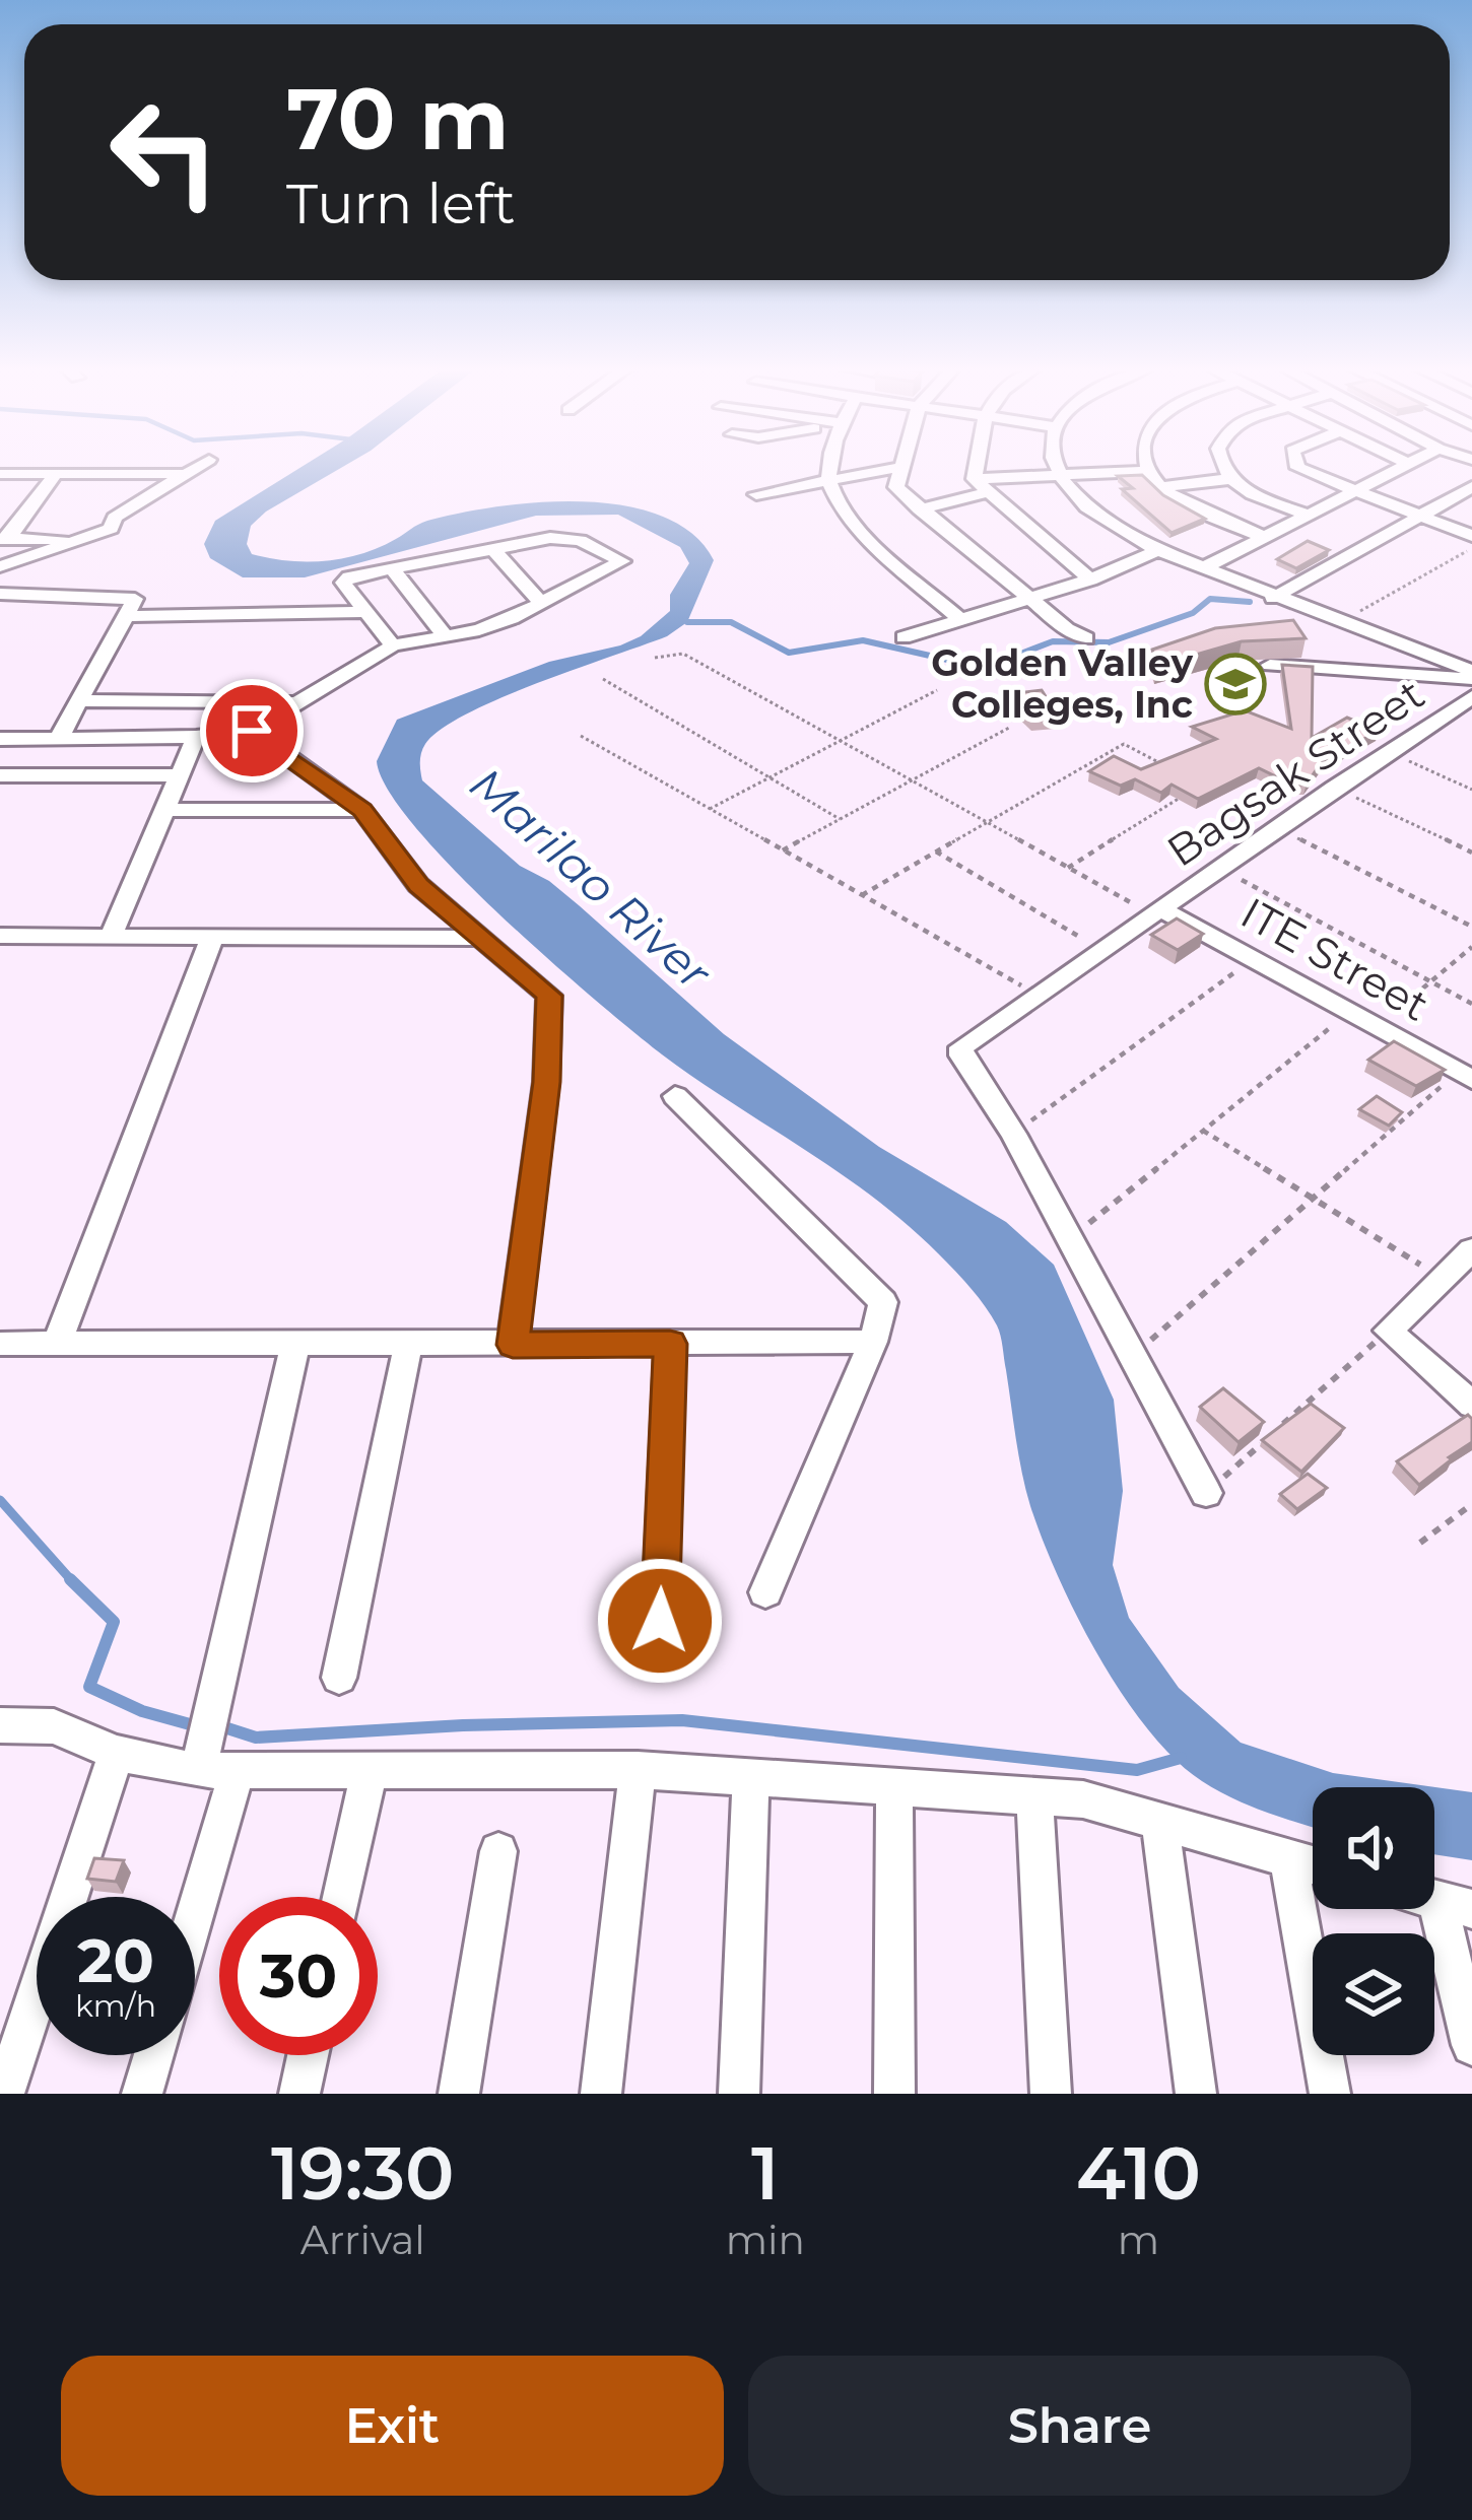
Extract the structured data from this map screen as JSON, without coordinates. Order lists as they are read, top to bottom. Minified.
{"streets":{"street":["Bagsak Street","ITE Street"]},"crossings":[["Bagsak Street","ITE Street"]],"water":["Marilao River"],"places":{"school or university":["Golden Valley Colleges, Inc"]},"page":{"turn":["70 m","Turn left"],"speed":"20 km/h","limit":"30","eta":["19:30","Arrival","1","min","410","m"],"buttons":["Exit","Share"]}}
